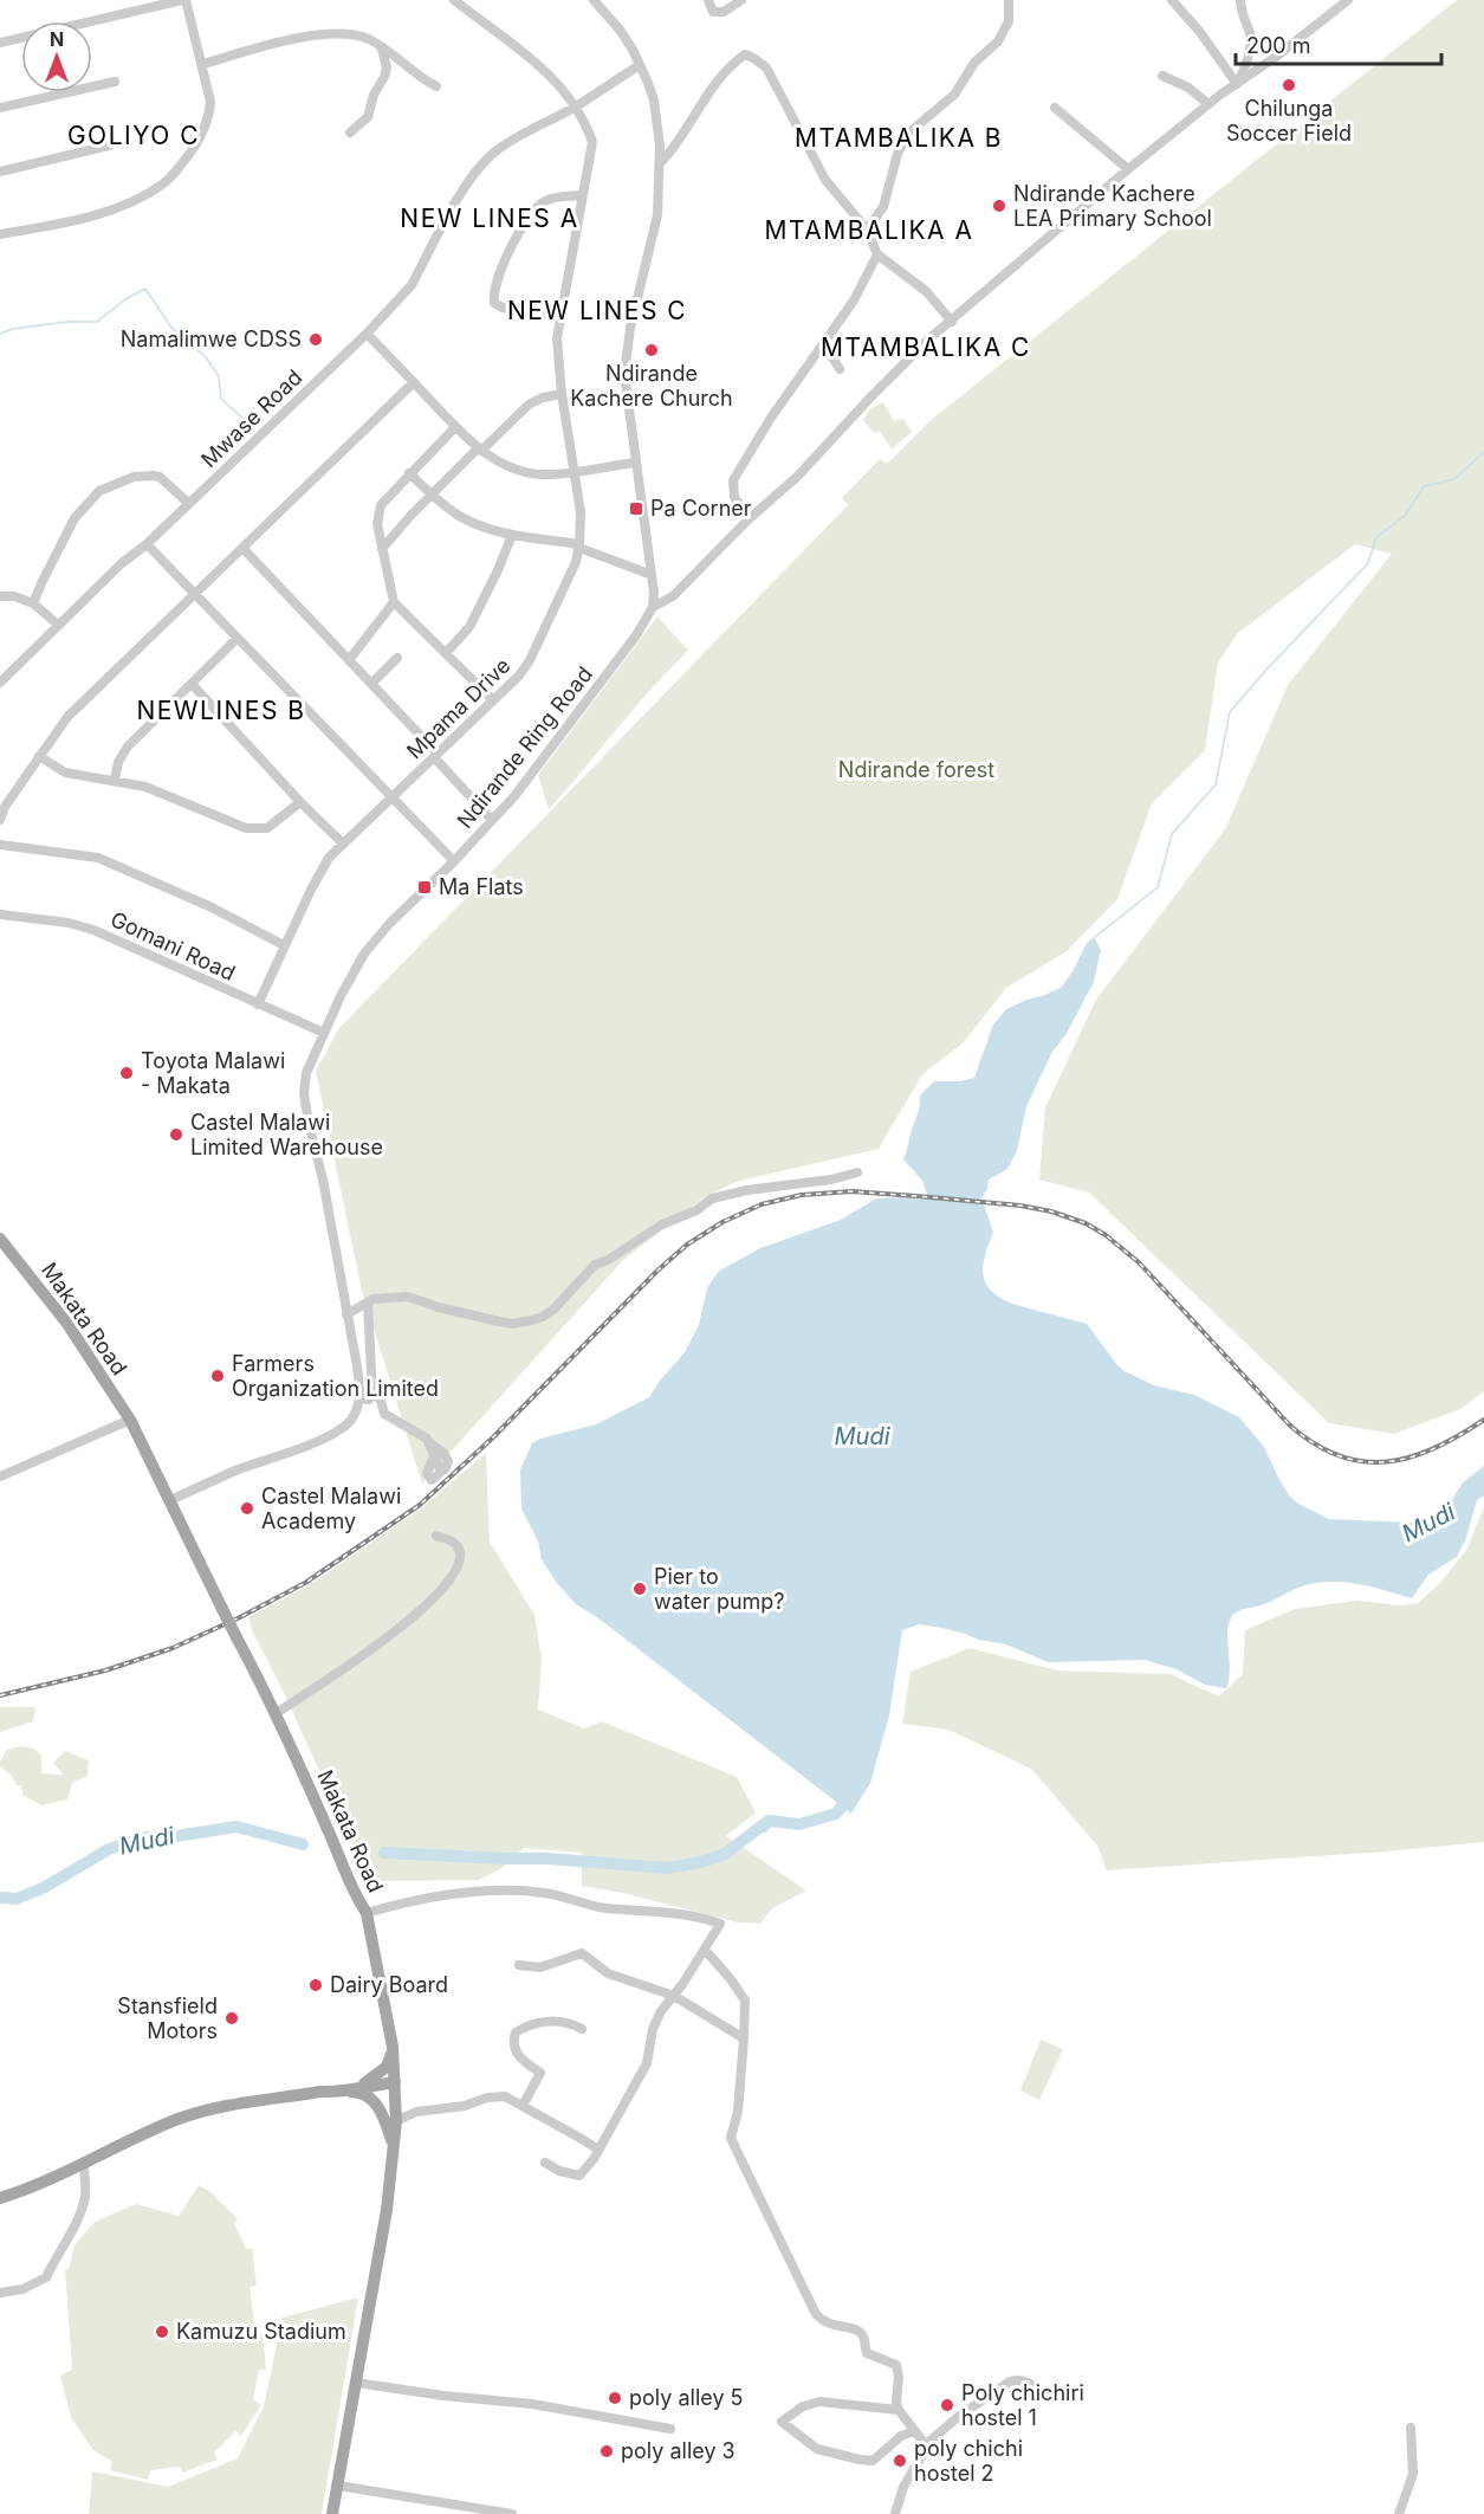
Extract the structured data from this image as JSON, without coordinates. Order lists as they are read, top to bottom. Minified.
{"streets":{"main road":["Makata Road"],"street":["Mwase Road","Mpama Drive","Ndirande Ring Road","Gomani Road"]},"crossings":[["Mwase Road","Mpama Drive"],["Mpama Drive","Gomani Road"],["Ndirande Ring Road","Gomani Road"]],"districts":["GOLIYO C","MTAMBALIKA B","NEW LINES A","MTAMBALIKA A","NEW LINES C","MTAMBALIKA C","NEWLINES B"],"water":["Mudi"],"parks":["Ndirande forest"],"places":{"other":["Chilunga Soccer Field","Ndirande Kachere LEA Primary School","Namalimwe CDSS","Ndirande Kachere Church","Toyota Malawi - Makata","Castel Malawi Limited Warehouse","Farmers Organization Limited","Castel Malawi Academy","Pier to water pump?","Dairy Board","Stansfield Motors","Kamuzu Stadium","poly alley 5","Poly chichiri hostel 1","poly alley 3","poly chichi hostel 2"],"transit":["Pa Corner","Ma Flats"]},"scale_bar":"200 m","north":"top"}
